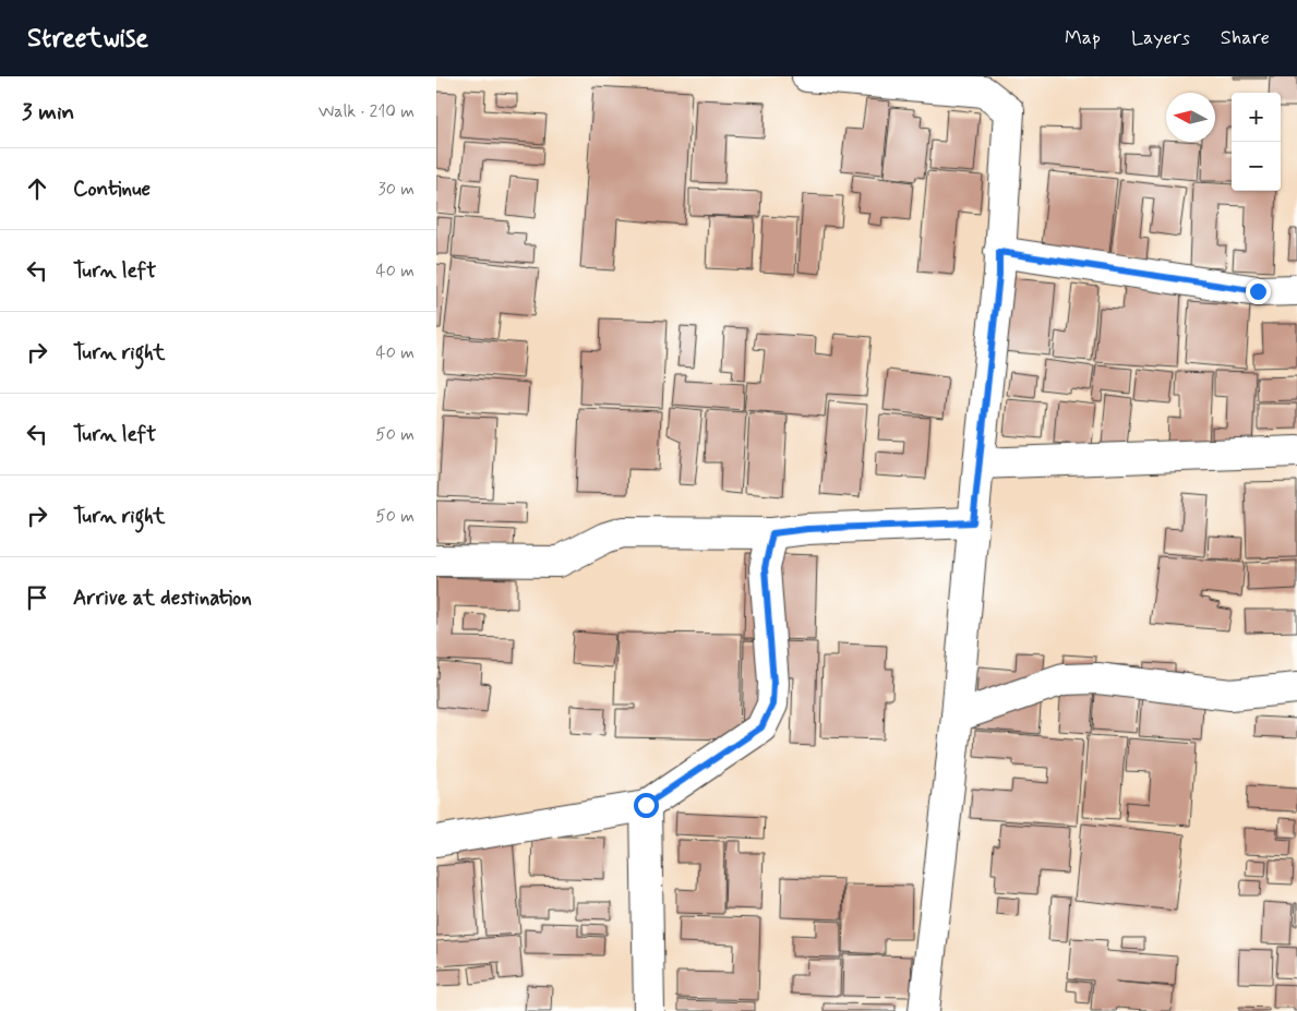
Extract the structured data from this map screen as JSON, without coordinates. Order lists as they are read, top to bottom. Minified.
{"north":"left","page":{"header":"Streetwise","nav":["Map","Layers","Share"],"heading":["3 min","Walk · 210 m"],"map_buttons":["+","−"],"list":[["Continue","30 m"],["Turn left","40 m"],["Turn right","40 m"],["Turn left","50 m"],["Turn right","50 m"],"Arrive at destination"]}}
